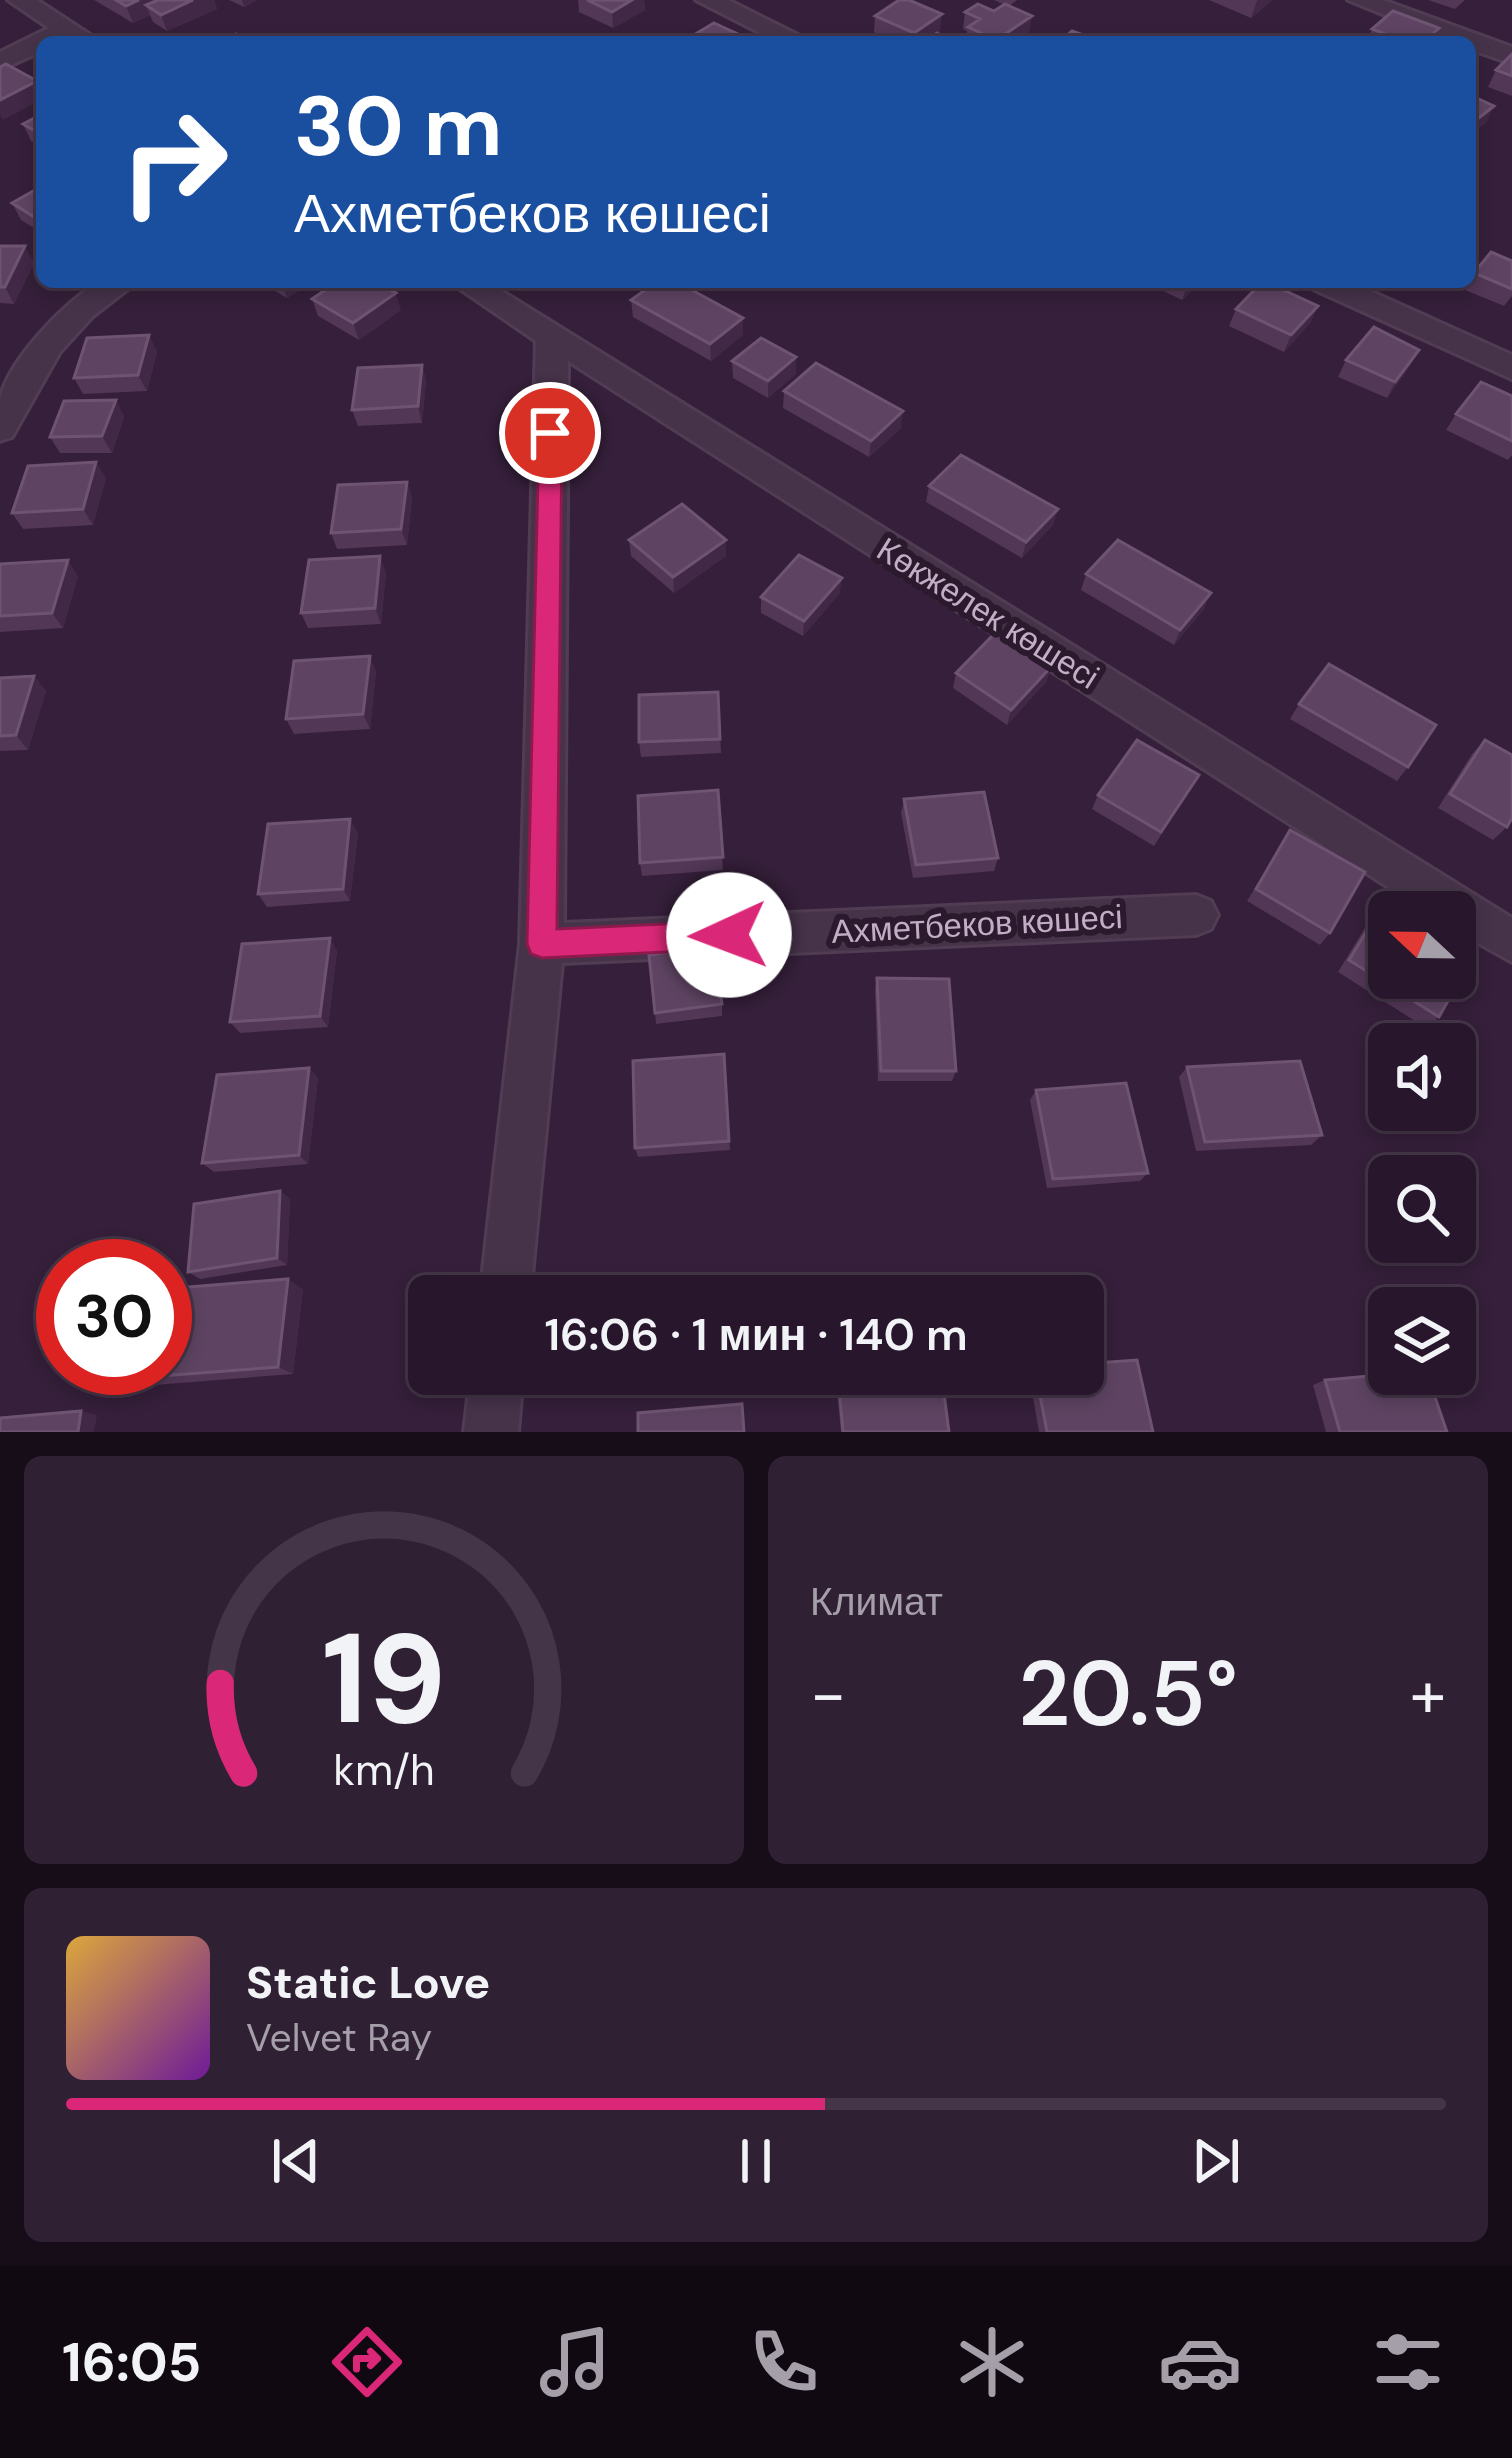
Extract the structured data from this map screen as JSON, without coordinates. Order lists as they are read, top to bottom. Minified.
{"streets":{"street":["Көкжелек көшесі","Ахметбеков көшесі"]},"north":"left","page":{"turn":["30 m","Ахметбеков көшесі"],"limit":"30","trip":"16:06 · 1 мин · 140 m","tile":"Климат","heat":["−","20.5°","+"],"song":["Static Love","Velvet Ray"],"tabs":"16:05","gauge":["19","km/h"]}}
